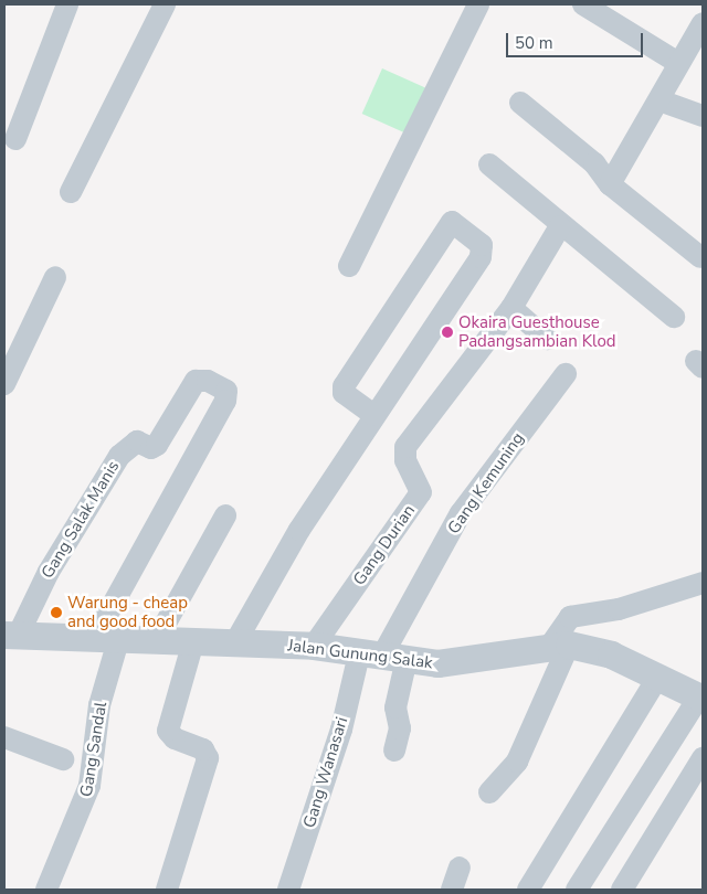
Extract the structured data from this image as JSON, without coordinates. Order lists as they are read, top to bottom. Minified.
{"streets":{"street":["Gang Kemuning","Gang Salak Manis","Gang Durian","Jalan Gunung Salak","Gang Sandal","Gang Wanasari"]},"crossings":[["Gang Kemuning","Jalan Gunung Salak"],["Gang Kemuning","Gang Wanasari"],["Gang Salak Manis","Jalan Gunung Salak"],["Gang Salak Manis","Gang Sandal"],["Gang Durian","Jalan Gunung Salak"],["Jalan Gunung Salak","Gang Sandal"],["Jalan Gunung Salak","Gang Wanasari"]],"places":["Okaira Guesthouse Padangsambian Klod","Warung - cheap and good food"],"scale_bar":"50 m"}
